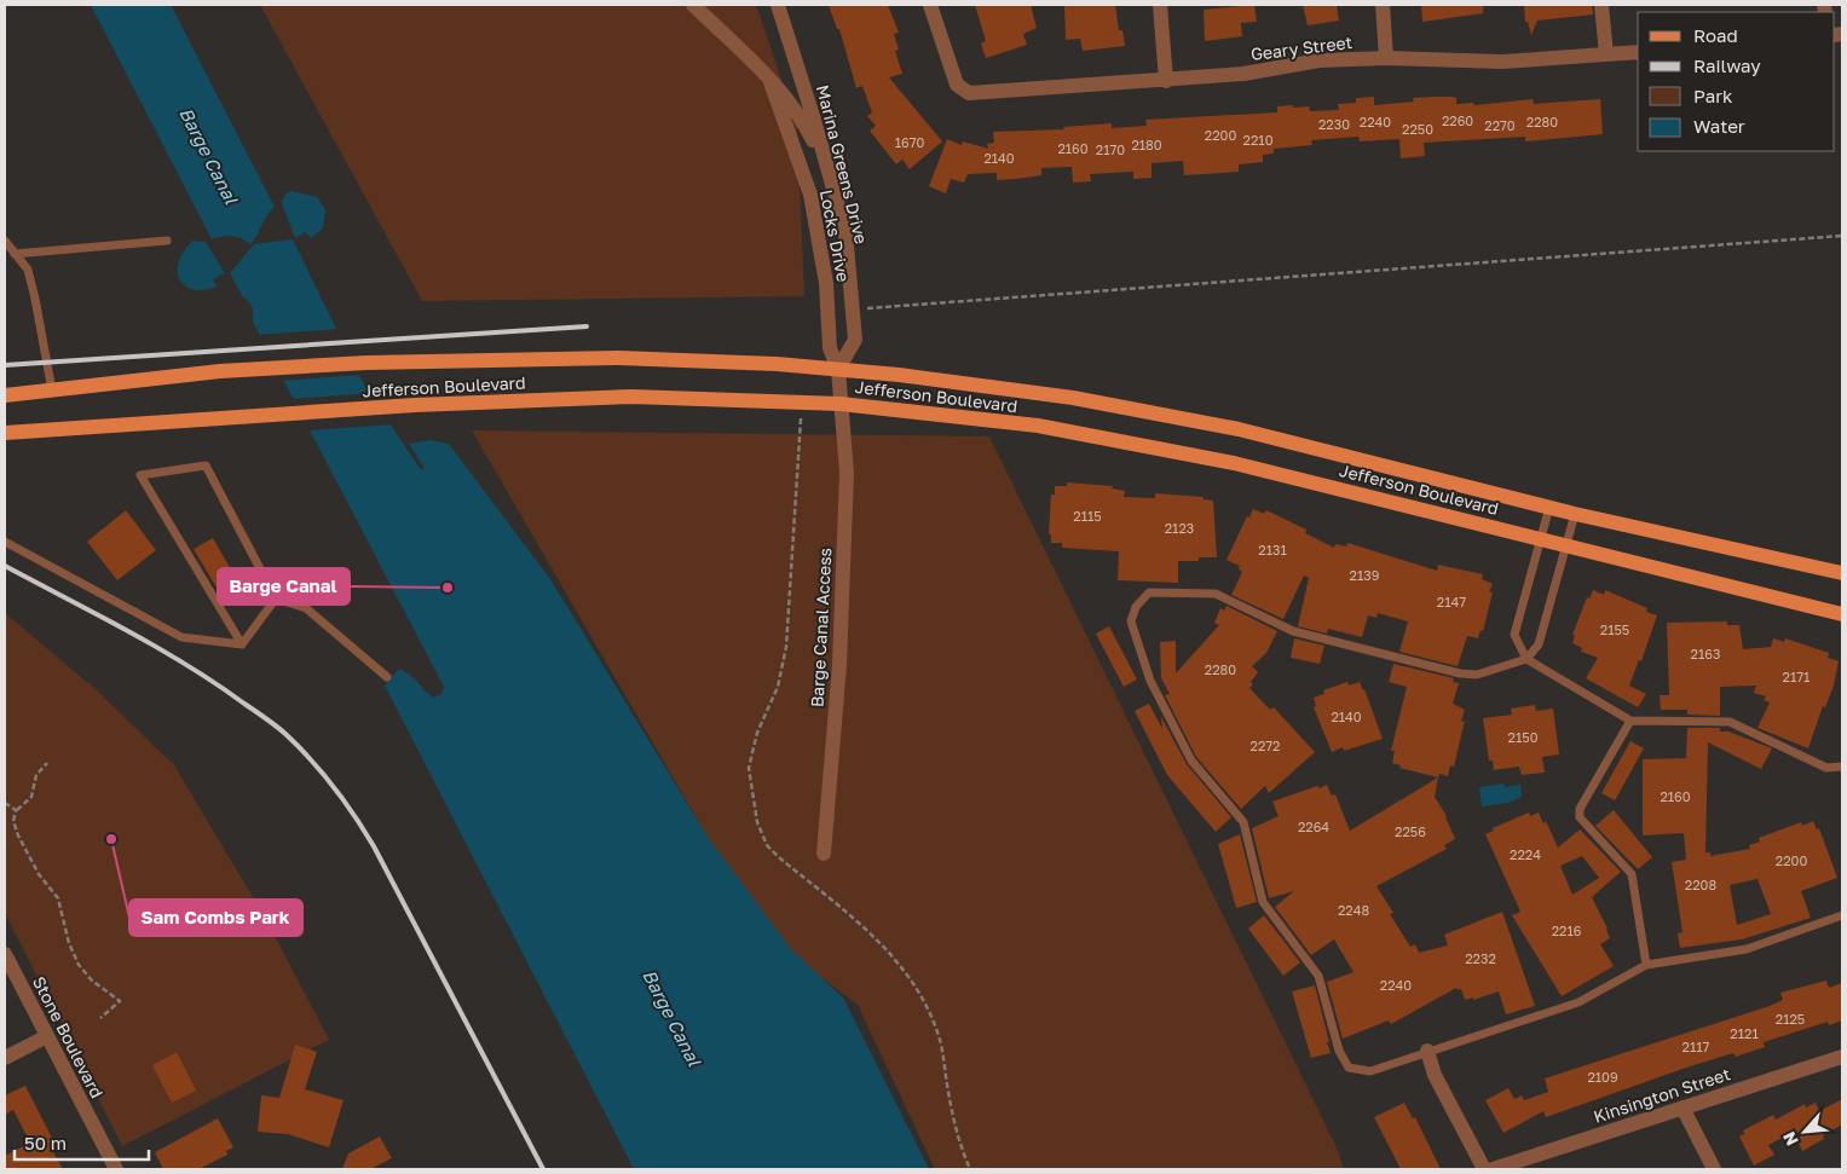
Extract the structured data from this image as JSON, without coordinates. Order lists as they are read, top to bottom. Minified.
{"streets":{"main road":["Jefferson Boulevard"],"street":["Geary Street","Marina Greens Drive","Locks Drive","Barge Canal Access","Stone Boulevard","Kinsington Street"]},"crossings":[["Marina Greens Drive","Locks Drive"],["Marina Greens Drive","Jefferson Boulevard"],["Locks Drive","Jefferson Boulevard"],["Locks Drive","Barge Canal Access"],["Jefferson Boulevard","Barge Canal Access"]],"water":["Barge Canal"],"places":["Barge Canal","Sam Combs Park"],"house_numbers":["2260","2240","2280","2230","2270","2250","2200","2210","1670","2180","2160","2170","2140","2115","2123","2131","2139","2147","2155","2163","2280","2171","2140","2150","2272","2160","2264","2256","2224","2200","2208","2248","2216","2232","2240","2125","2121","2117","2109"],"legend":["Road","Railway","Park","Water"],"scale_bar":"50 m","north":"bottom left"}
